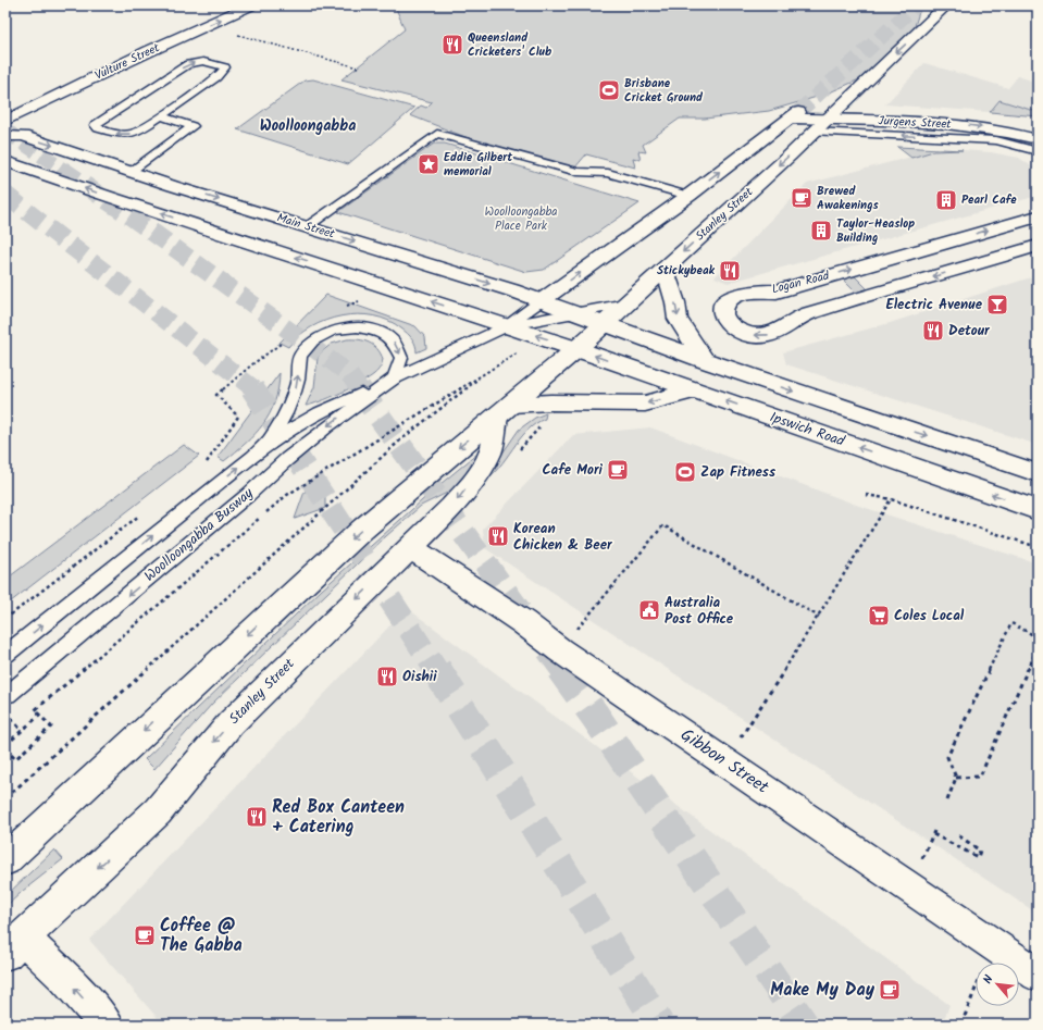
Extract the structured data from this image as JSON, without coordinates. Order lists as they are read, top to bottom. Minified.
{"streets":{"main road":["Vulture Street","Jurgens Street","Stanley Street","Main Street","Logan Road","Ipswich Road","Gibbon Street"],"lane":["Woolloongabba Busway"]},"crossings":[["Jurgens Street","Stanley Street"],["Stanley Street","Main Street"],["Stanley Street","Ipswich Road"],["Stanley Street","Woolloongabba Busway"],["Stanley Street","Gibbon Street"],["Main Street","Woolloongabba Busway"]],"one_way":["Vulture Street","Stanley Street"],"districts":["Woolloongabba"],"parks":["Woolloongabba Place Park"],"places":{"restaurant":["Queensland Cricketers' Club","Stickybeak","Detour","Korean Chicken & Beer","Oishii","Red Box Canteen + Catering"],"sports":["Brisbane Cricket Ground","Zap Fitness"],"place":["Eddie Gilbert memorial"],"cafe":["Brewed Awakenings","Cafe Mori","Coffee @ The Gabba","Make My Day"],"building":["Pearl Cafe","Taylor-Heaslop Building"],"bar":["Electric Avenue"],"public building":["Australia Post Office"],"supermarket":["Coles Local"]},"north":"top left"}
